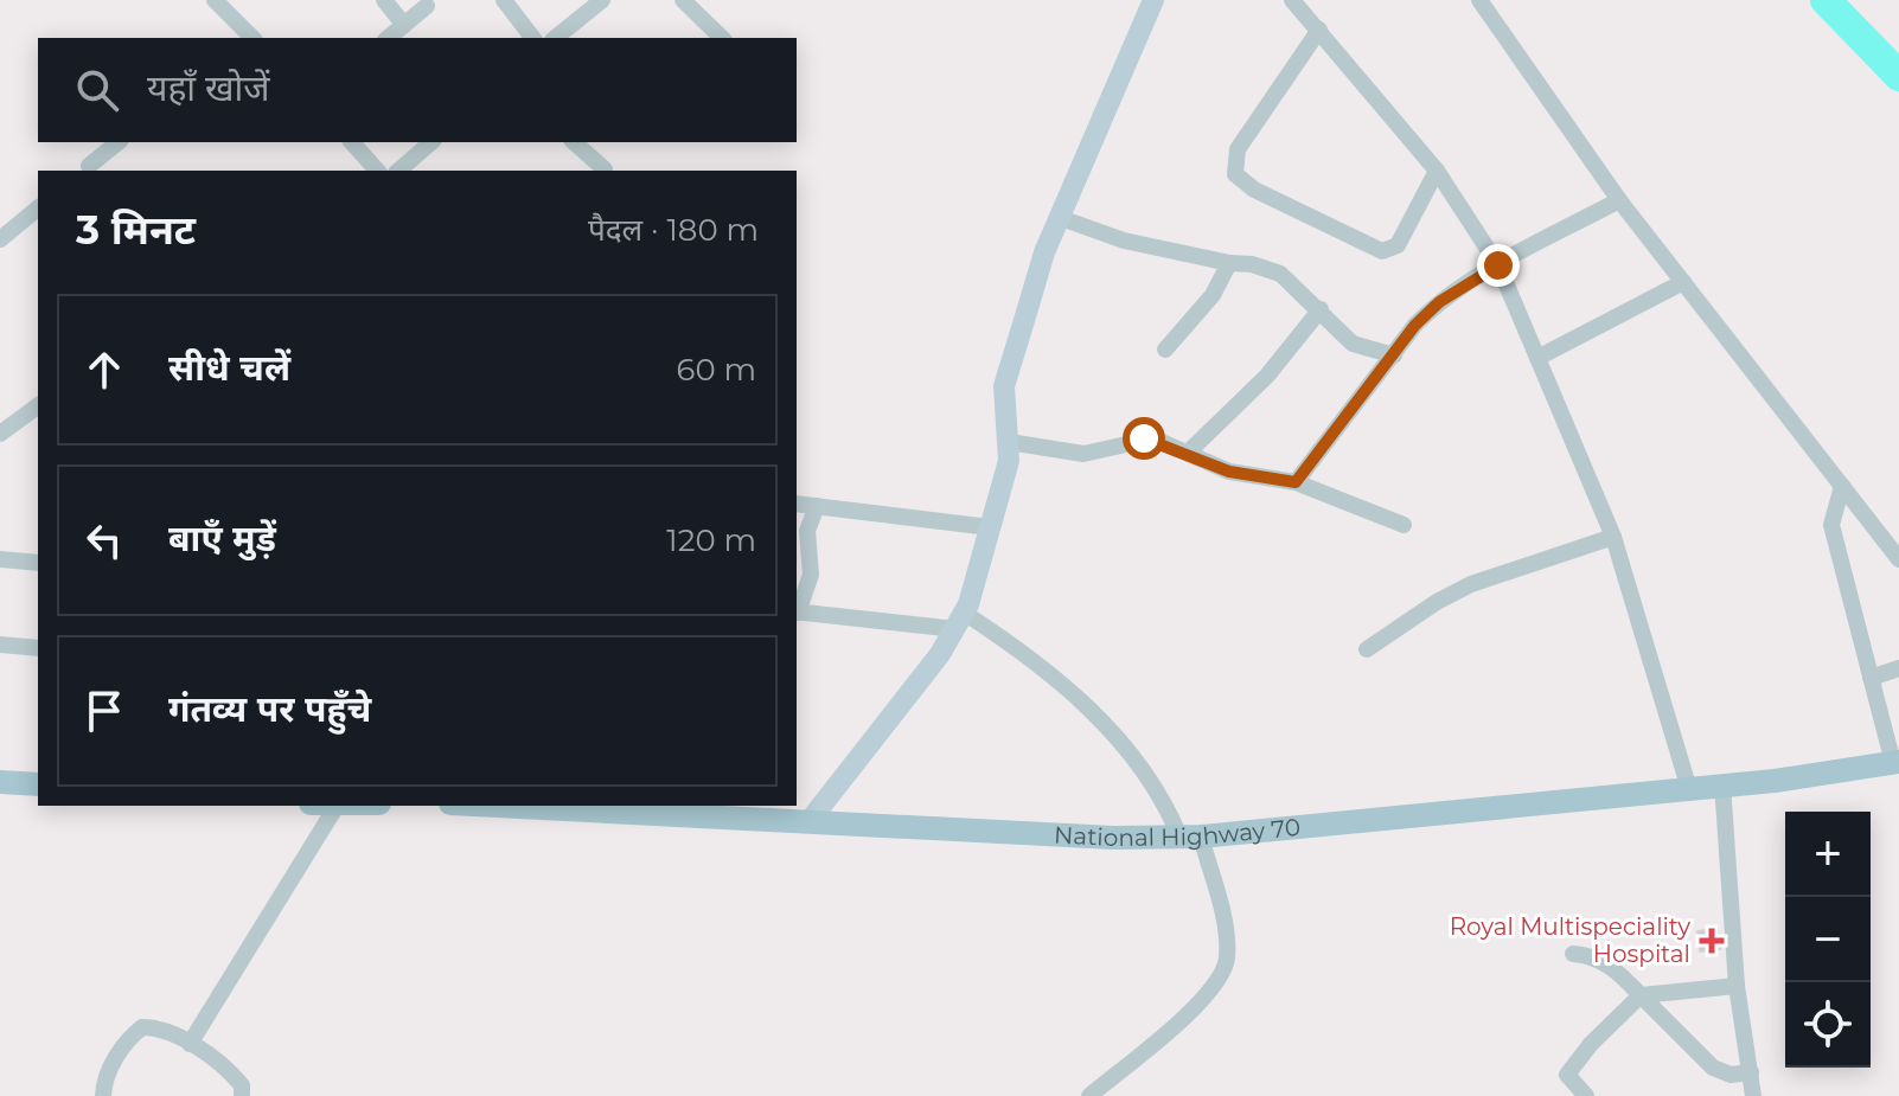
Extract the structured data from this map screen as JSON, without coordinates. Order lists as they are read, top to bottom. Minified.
{"streets":{"main road":["National Highway 70"]},"places":{"health":["Royal Multispeciality Hospital"]},"page":{"search":"यहाँ खोजें","heading":["3 मिनट","पैदल · 180 m"],"list":[["सीधे चलें","60 m"],["बाएँ मुड़ें","120 m"],"गंतव्य पर पहुँचे"],"map_buttons":["+","−"]}}
